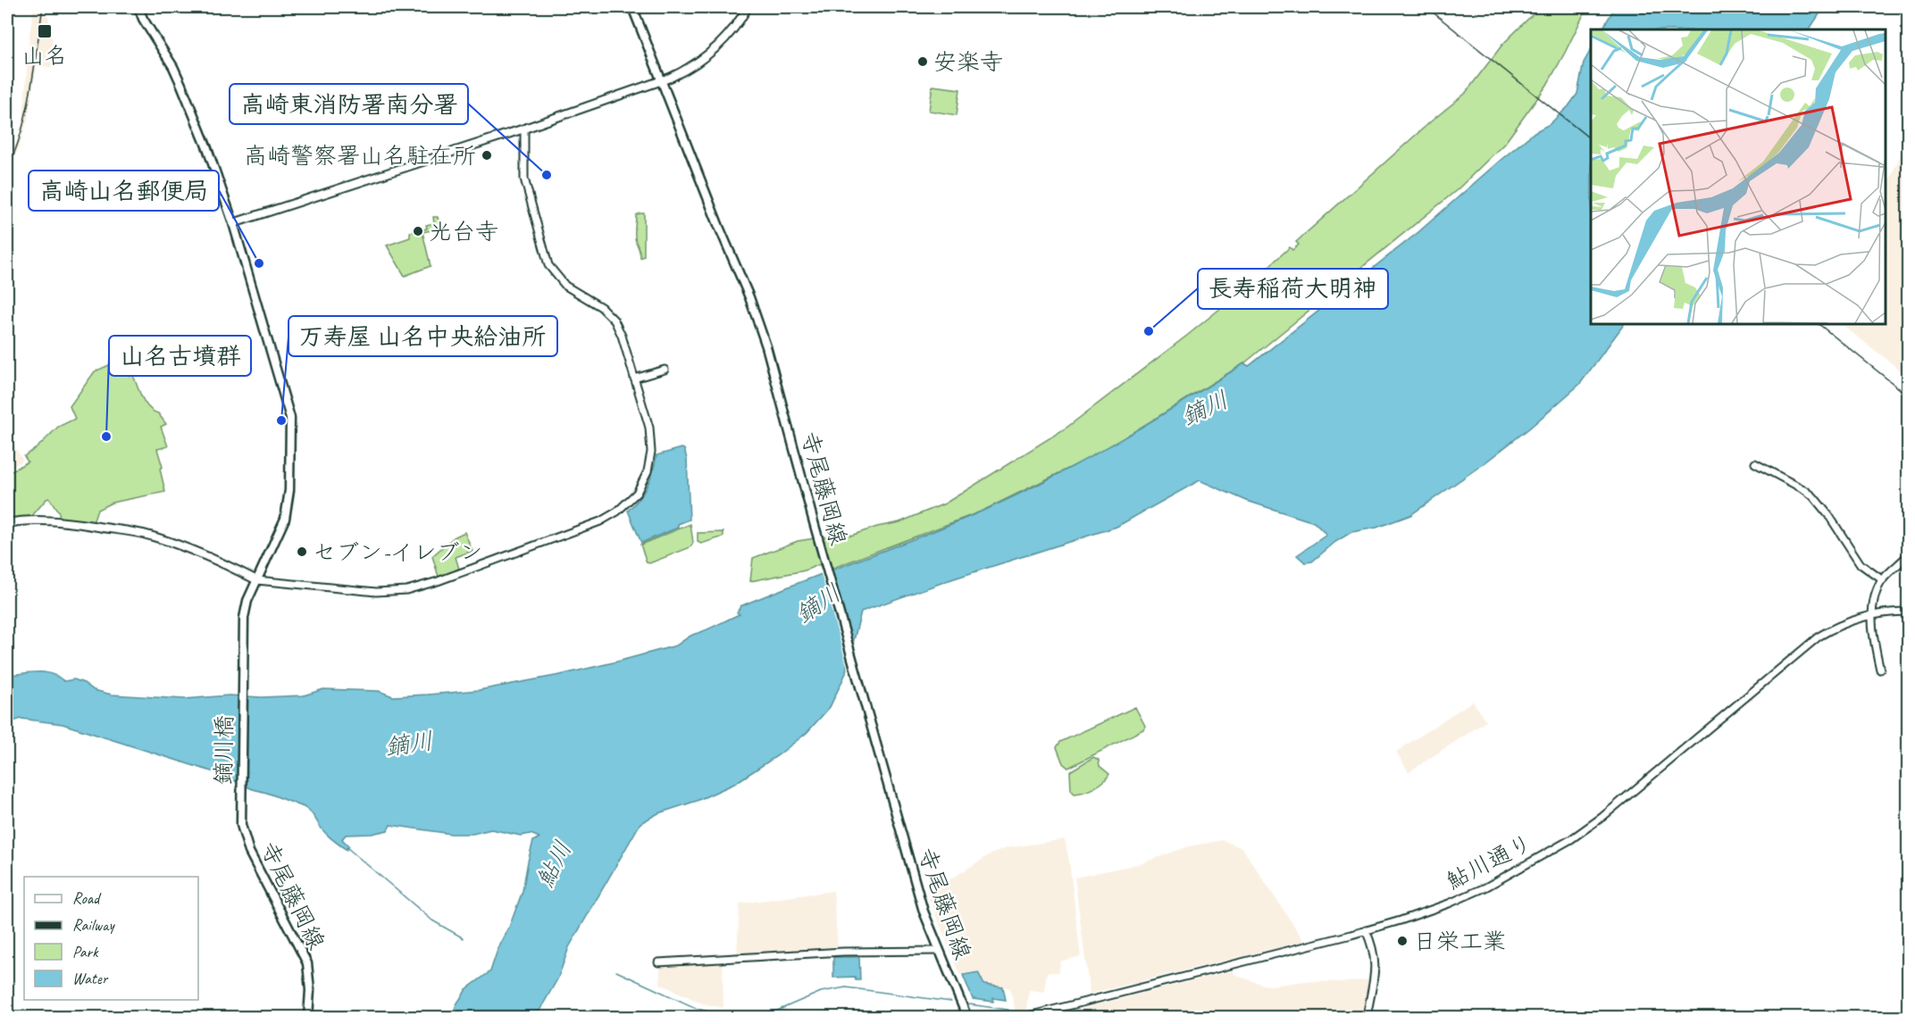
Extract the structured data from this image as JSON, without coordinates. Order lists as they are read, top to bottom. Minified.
{"streets":{"main road":["寺尾藤岡線","鏑川橋"],"street":["鮎川通り"]},"crossings":[["寺尾藤岡線","鏑川橋"]],"water":["鏑川","鮎川"],"places":{"transit":["山名"],"other":["安楽寺","高崎警察署山名駐在所","高崎東消防署南分署","光台寺","高崎山名郵便局","長寿稲荷大明神","万寿屋 山名中央給油所","山名古墳群","セブン-イレブン","日栄工業"]},"legend":["Road","Railway","Park","Water"]}
